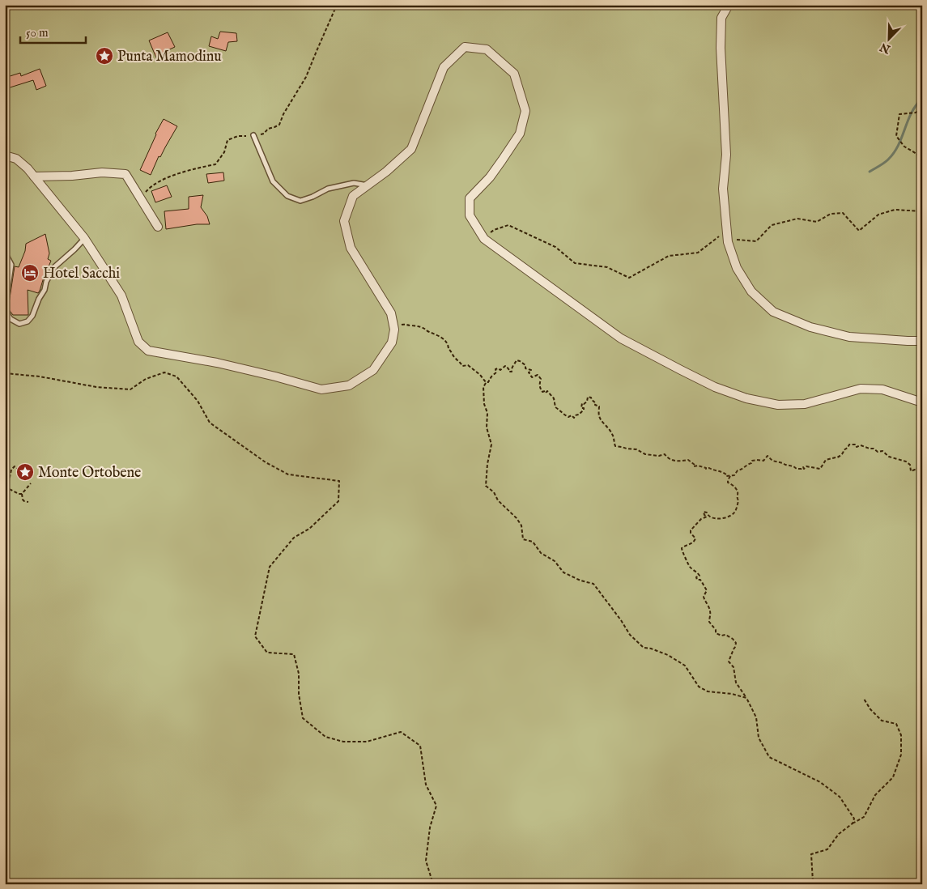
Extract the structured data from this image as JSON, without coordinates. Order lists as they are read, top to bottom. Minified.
{"places":{"place":["Punta Mamodinu","Monte Ortobene"],"hotel":["Hotel Sacchi"]},"scale_bar":"50 m","north":"bottom left"}
